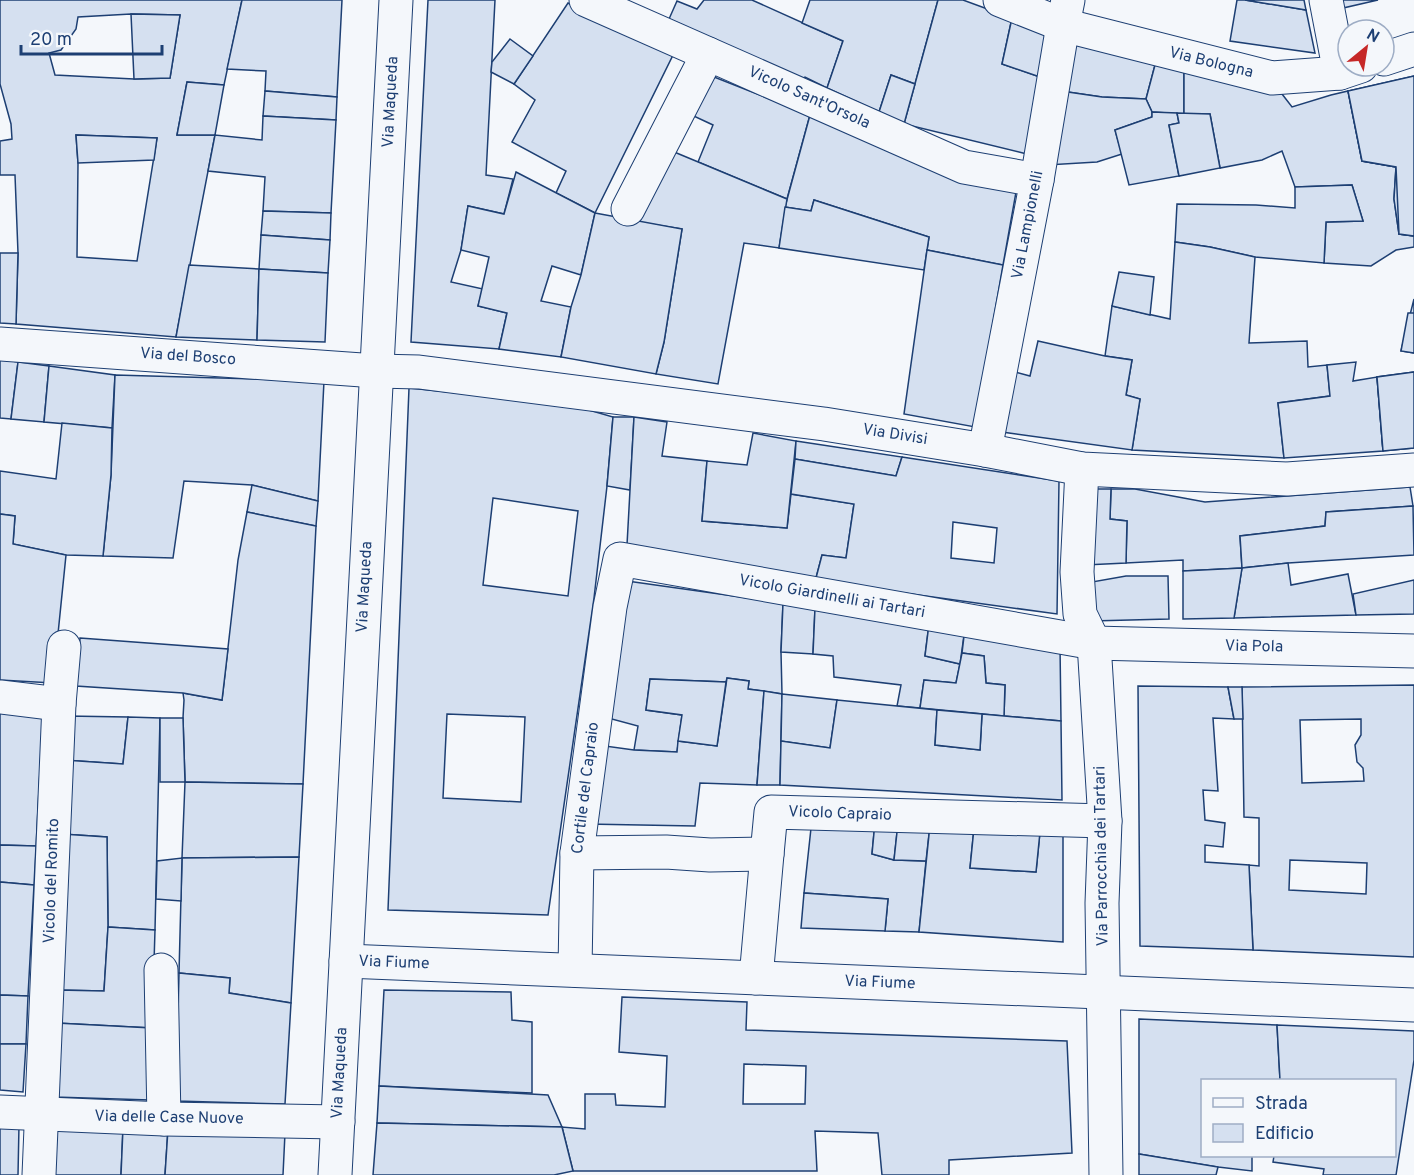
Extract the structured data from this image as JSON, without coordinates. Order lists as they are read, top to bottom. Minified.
{"streets":{"street":["Via Bologna","Vicolo Sant'Orsola","Via Maqueda","Via Lampionelli","Via del Bosco","Via Divisi","Vicolo Giardinelli ai Tartari","Via Pola","Cortile del Capraio","Vicolo Capraio","Via Parrocchia dei Tartari","Vicolo del Romito","Via Fiume","Via delle Case Nuove"]},"crossings":[["Via Bologna","Via Lampionelli"],["Vicolo Sant'Orsola","Via Lampionelli"],["Via Maqueda","Via del Bosco"],["Via Maqueda","Via Divisi"],["Via Maqueda","Via Fiume"],["Via Maqueda","Via delle Case Nuove"],["Via Lampionelli","Via Divisi"],["Via del Bosco","Via Divisi"],["Via Divisi","Via Parrocchia dei Tartari"],["Vicolo Giardinelli ai Tartari","Via Pola"],["Vicolo Giardinelli ai Tartari","Cortile del Capraio"],["Vicolo Giardinelli ai Tartari","Via Parrocchia dei Tartari"],["Via Pola","Via Parrocchia dei Tartari"],["Cortile del Capraio","Via Fiume"],["Vicolo Capraio","Via Parrocchia dei Tartari"],["Via Parrocchia dei Tartari","Via Fiume"],["Vicolo del Romito","Via delle Case Nuove"]],"legend":["Strada","Edificio"],"scale_bar":"20 m","north":"top right"}
